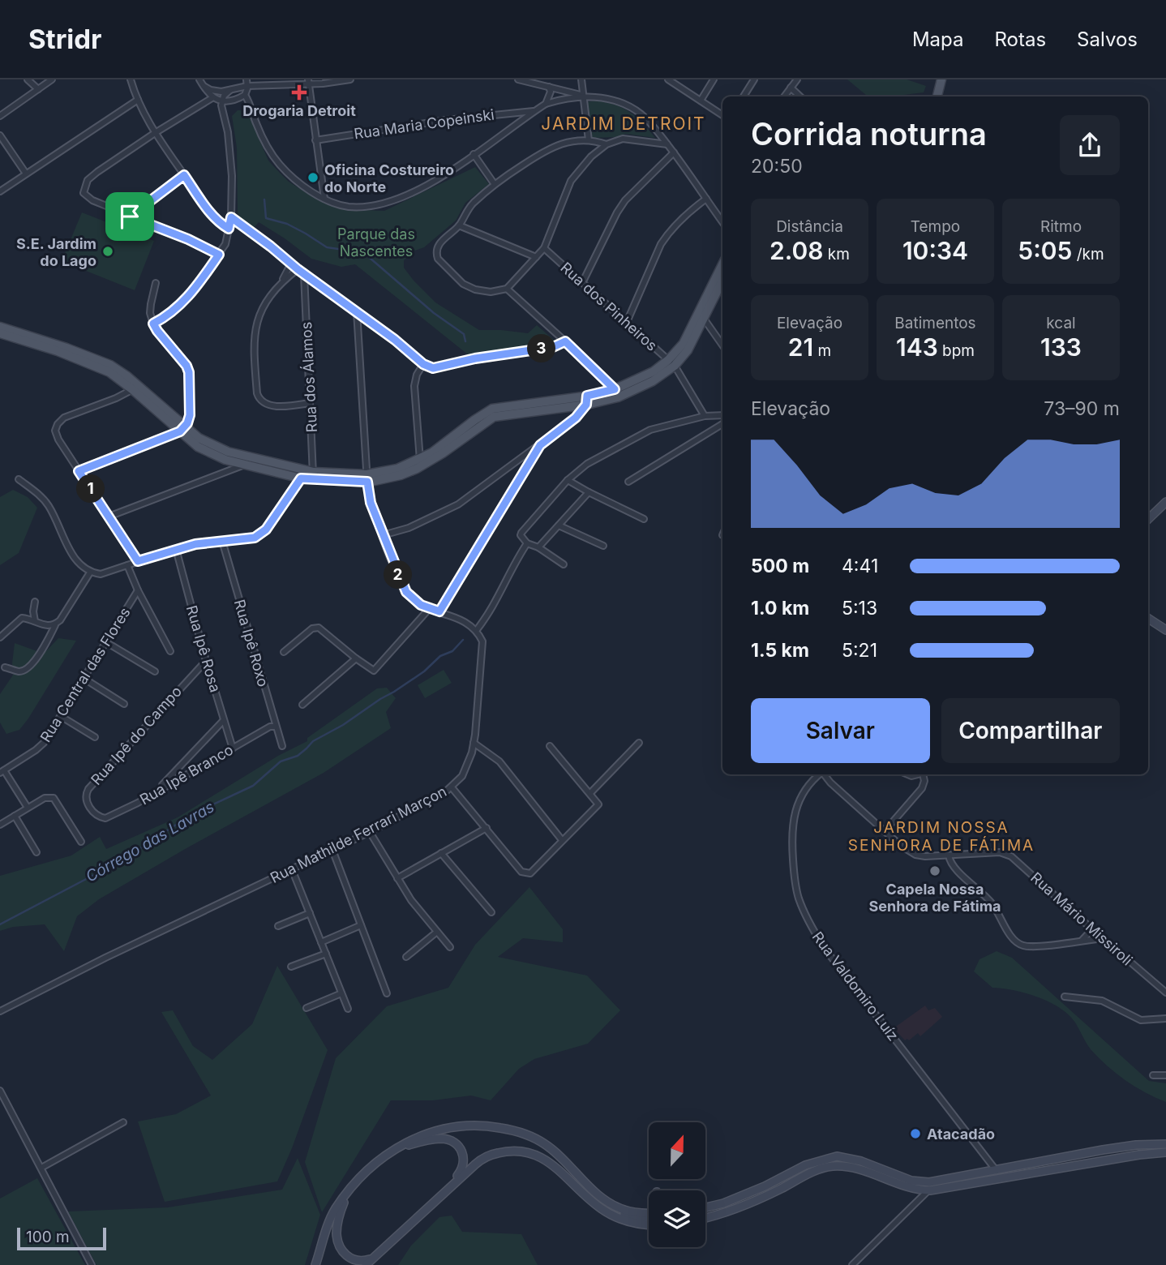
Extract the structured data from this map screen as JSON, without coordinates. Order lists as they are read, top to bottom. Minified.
{"streets":{"street":["Rua Maria Copeinski","Rua dos Pinheiros","Rua dos Álamos","Rua Ipê Roxo","Rua Ipê Rosa","Rua Central das Flores","Rua Ipê do Campo","Rua Ipê Branco","Rua Mathilde Ferrari Marçon","Rua Mário Missiroli","Rua Valdomiro Luíz"]},"crossings":[["Rua Ipê Roxo","Rua Ipê Branco"],["Rua Ipê Rosa","Rua Ipê do Campo"],["Rua Ipê Rosa","Rua Ipê Branco"],["Rua Ipê do Campo","Rua Ipê Branco"]],"districts":["JARDIM DETROIT","JARDIM NOSSA SENHORA DE FÁTIMA"],"water":["Córrego das Lavras"],"parks":["Parque das Nascentes"],"places":{"health":["Drogaria Detroit"],"other":["Oficina Costureiro do Norte","S.E. Jardim do Lago","Capela Nossa Senhora de Fátima","Atacadão"]},"scale_bar":"100 m","north":"top","page":{"header":"Stridr","nav":["Mapa","Rotas","Salvos"],"heading":["Corrida noturna","20:50"],"stats":[["Distância","2.08 km"],["Tempo","10:34"],["Ritmo","5:05 /km"],["Elevação","21 m"],["Batimentos","143 bpm"],["kcal","133"]],"pins":["3","1","2"],"chart":["Elevação","73–90 m"],"list":[{"name":"500 m","note":"4:41"},{"name":"1.0 km","note":"5:13"},{"name":"1.5 km","note":"5:21"}],"buttons":["Salvar","Compartilhar"],"scale":"100 m"}}
